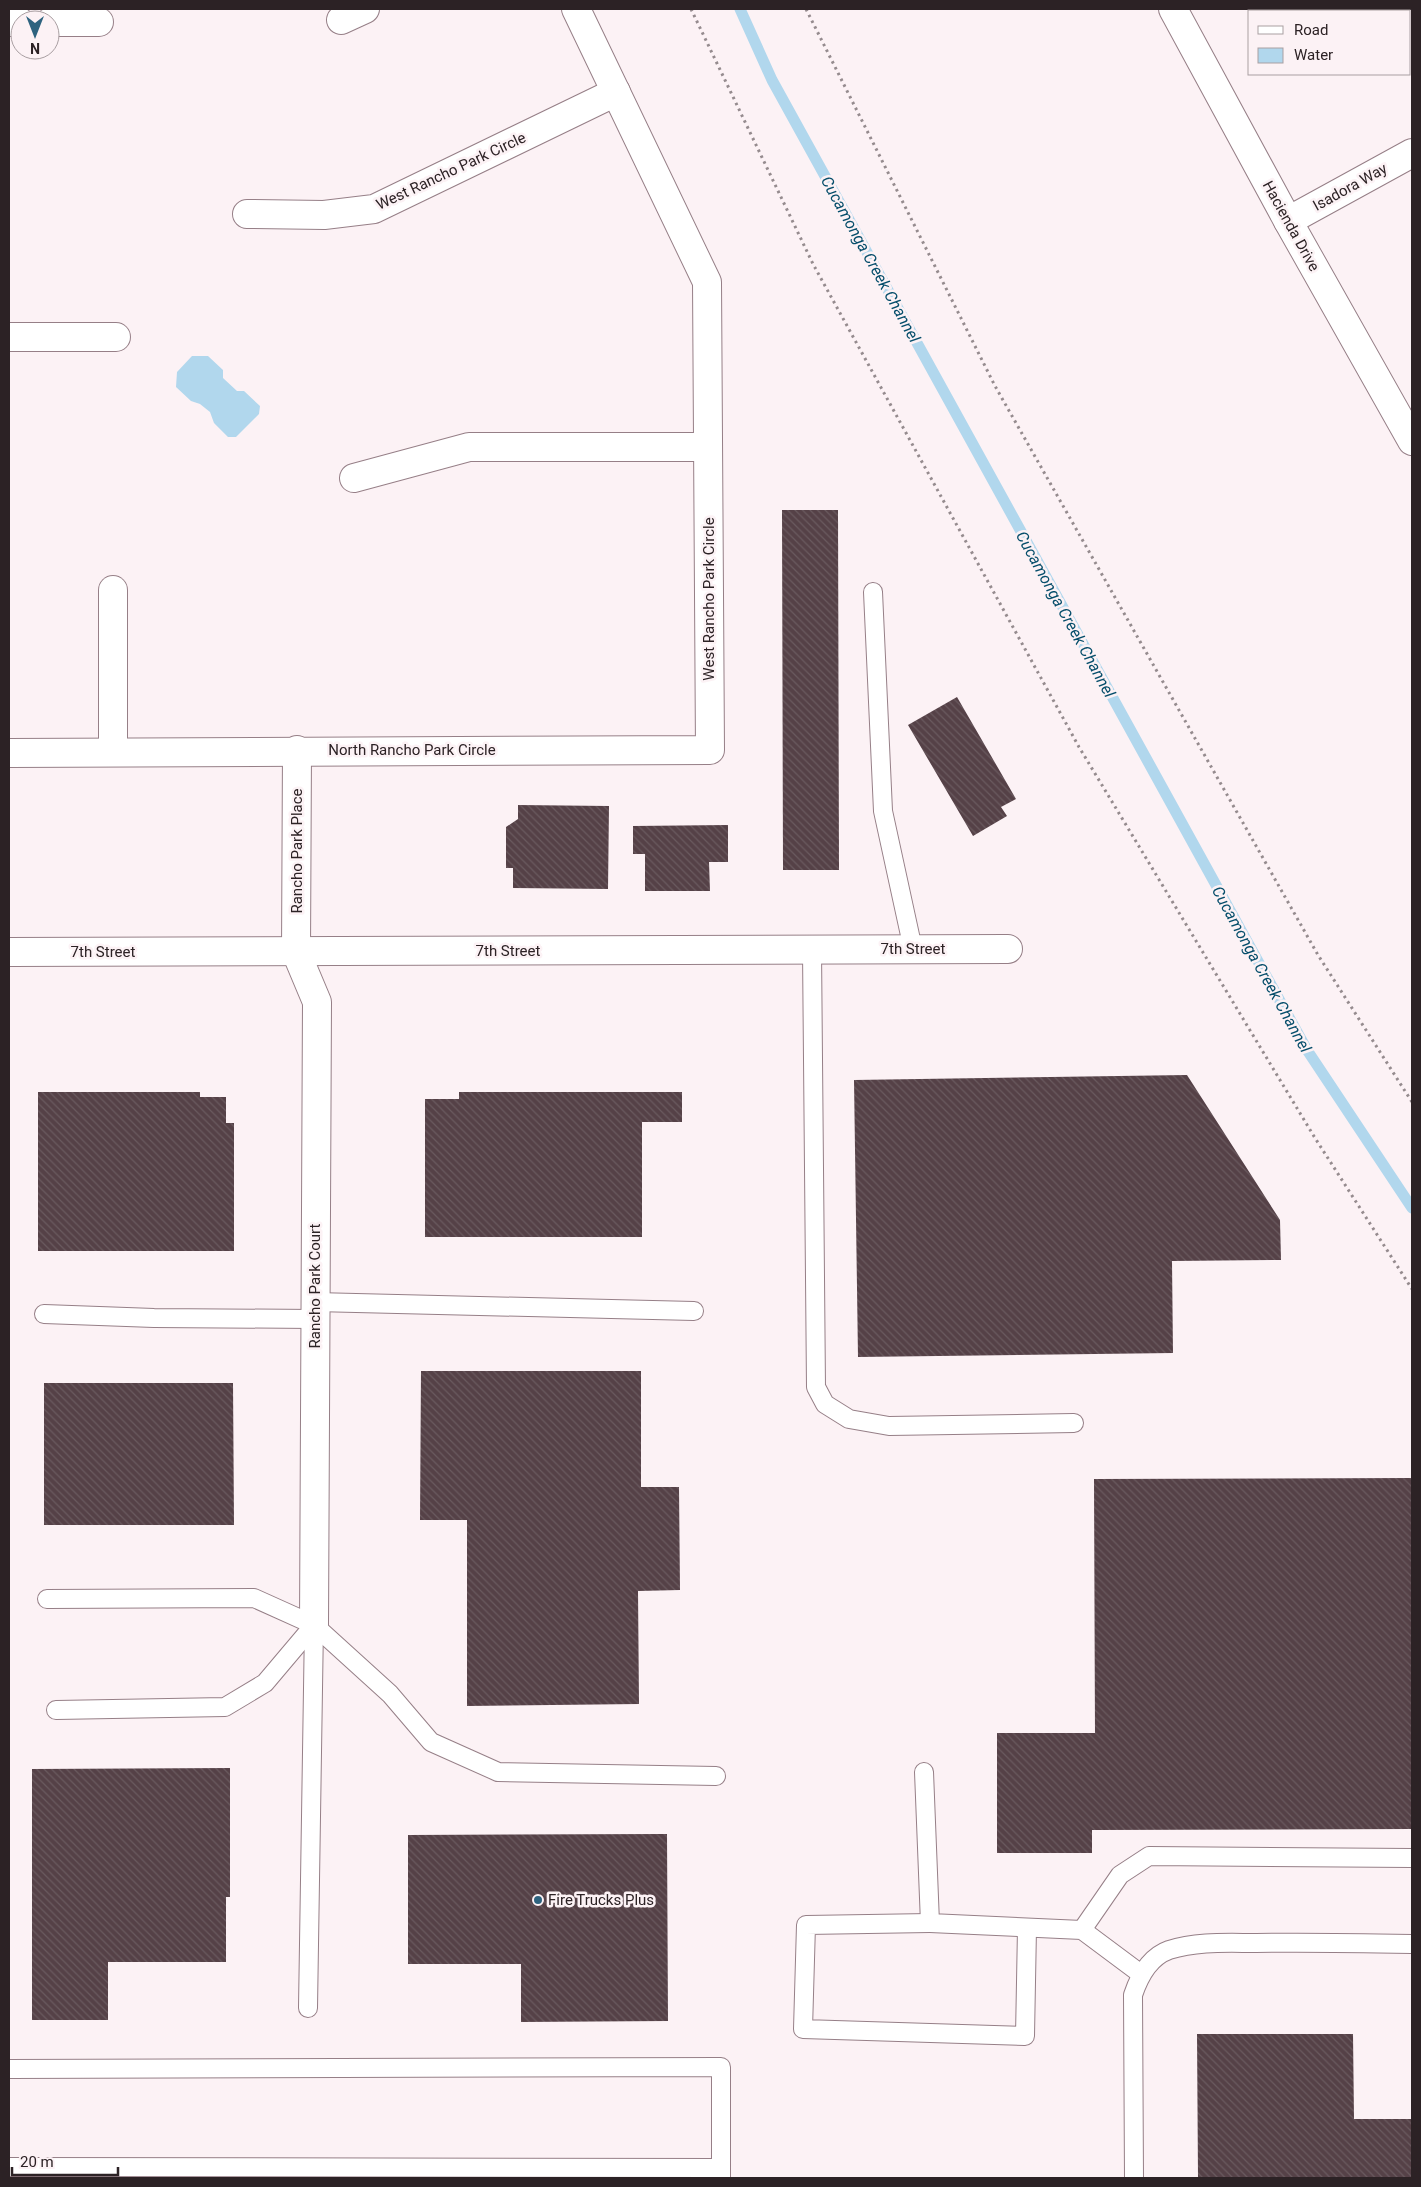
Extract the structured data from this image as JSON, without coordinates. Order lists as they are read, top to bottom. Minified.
{"streets":{"street":["West Rancho Park Circle","Isadora Way","Hacienda Drive","North Rancho Park Circle","Rancho Park Place","7th Street","Rancho Park Court"]},"crossings":[["West Rancho Park Circle","North Rancho Park Circle"],["Isadora Way","Hacienda Drive"],["North Rancho Park Circle","Rancho Park Place"],["Rancho Park Place","7th Street"],["Rancho Park Place","Rancho Park Court"],["7th Street","Rancho Park Court"]],"water":["Cucamonga Creek Channel"],"places":["Fire Trucks Plus"],"legend":["Road","Water"],"scale_bar":"20 m","north":"bottom"}
